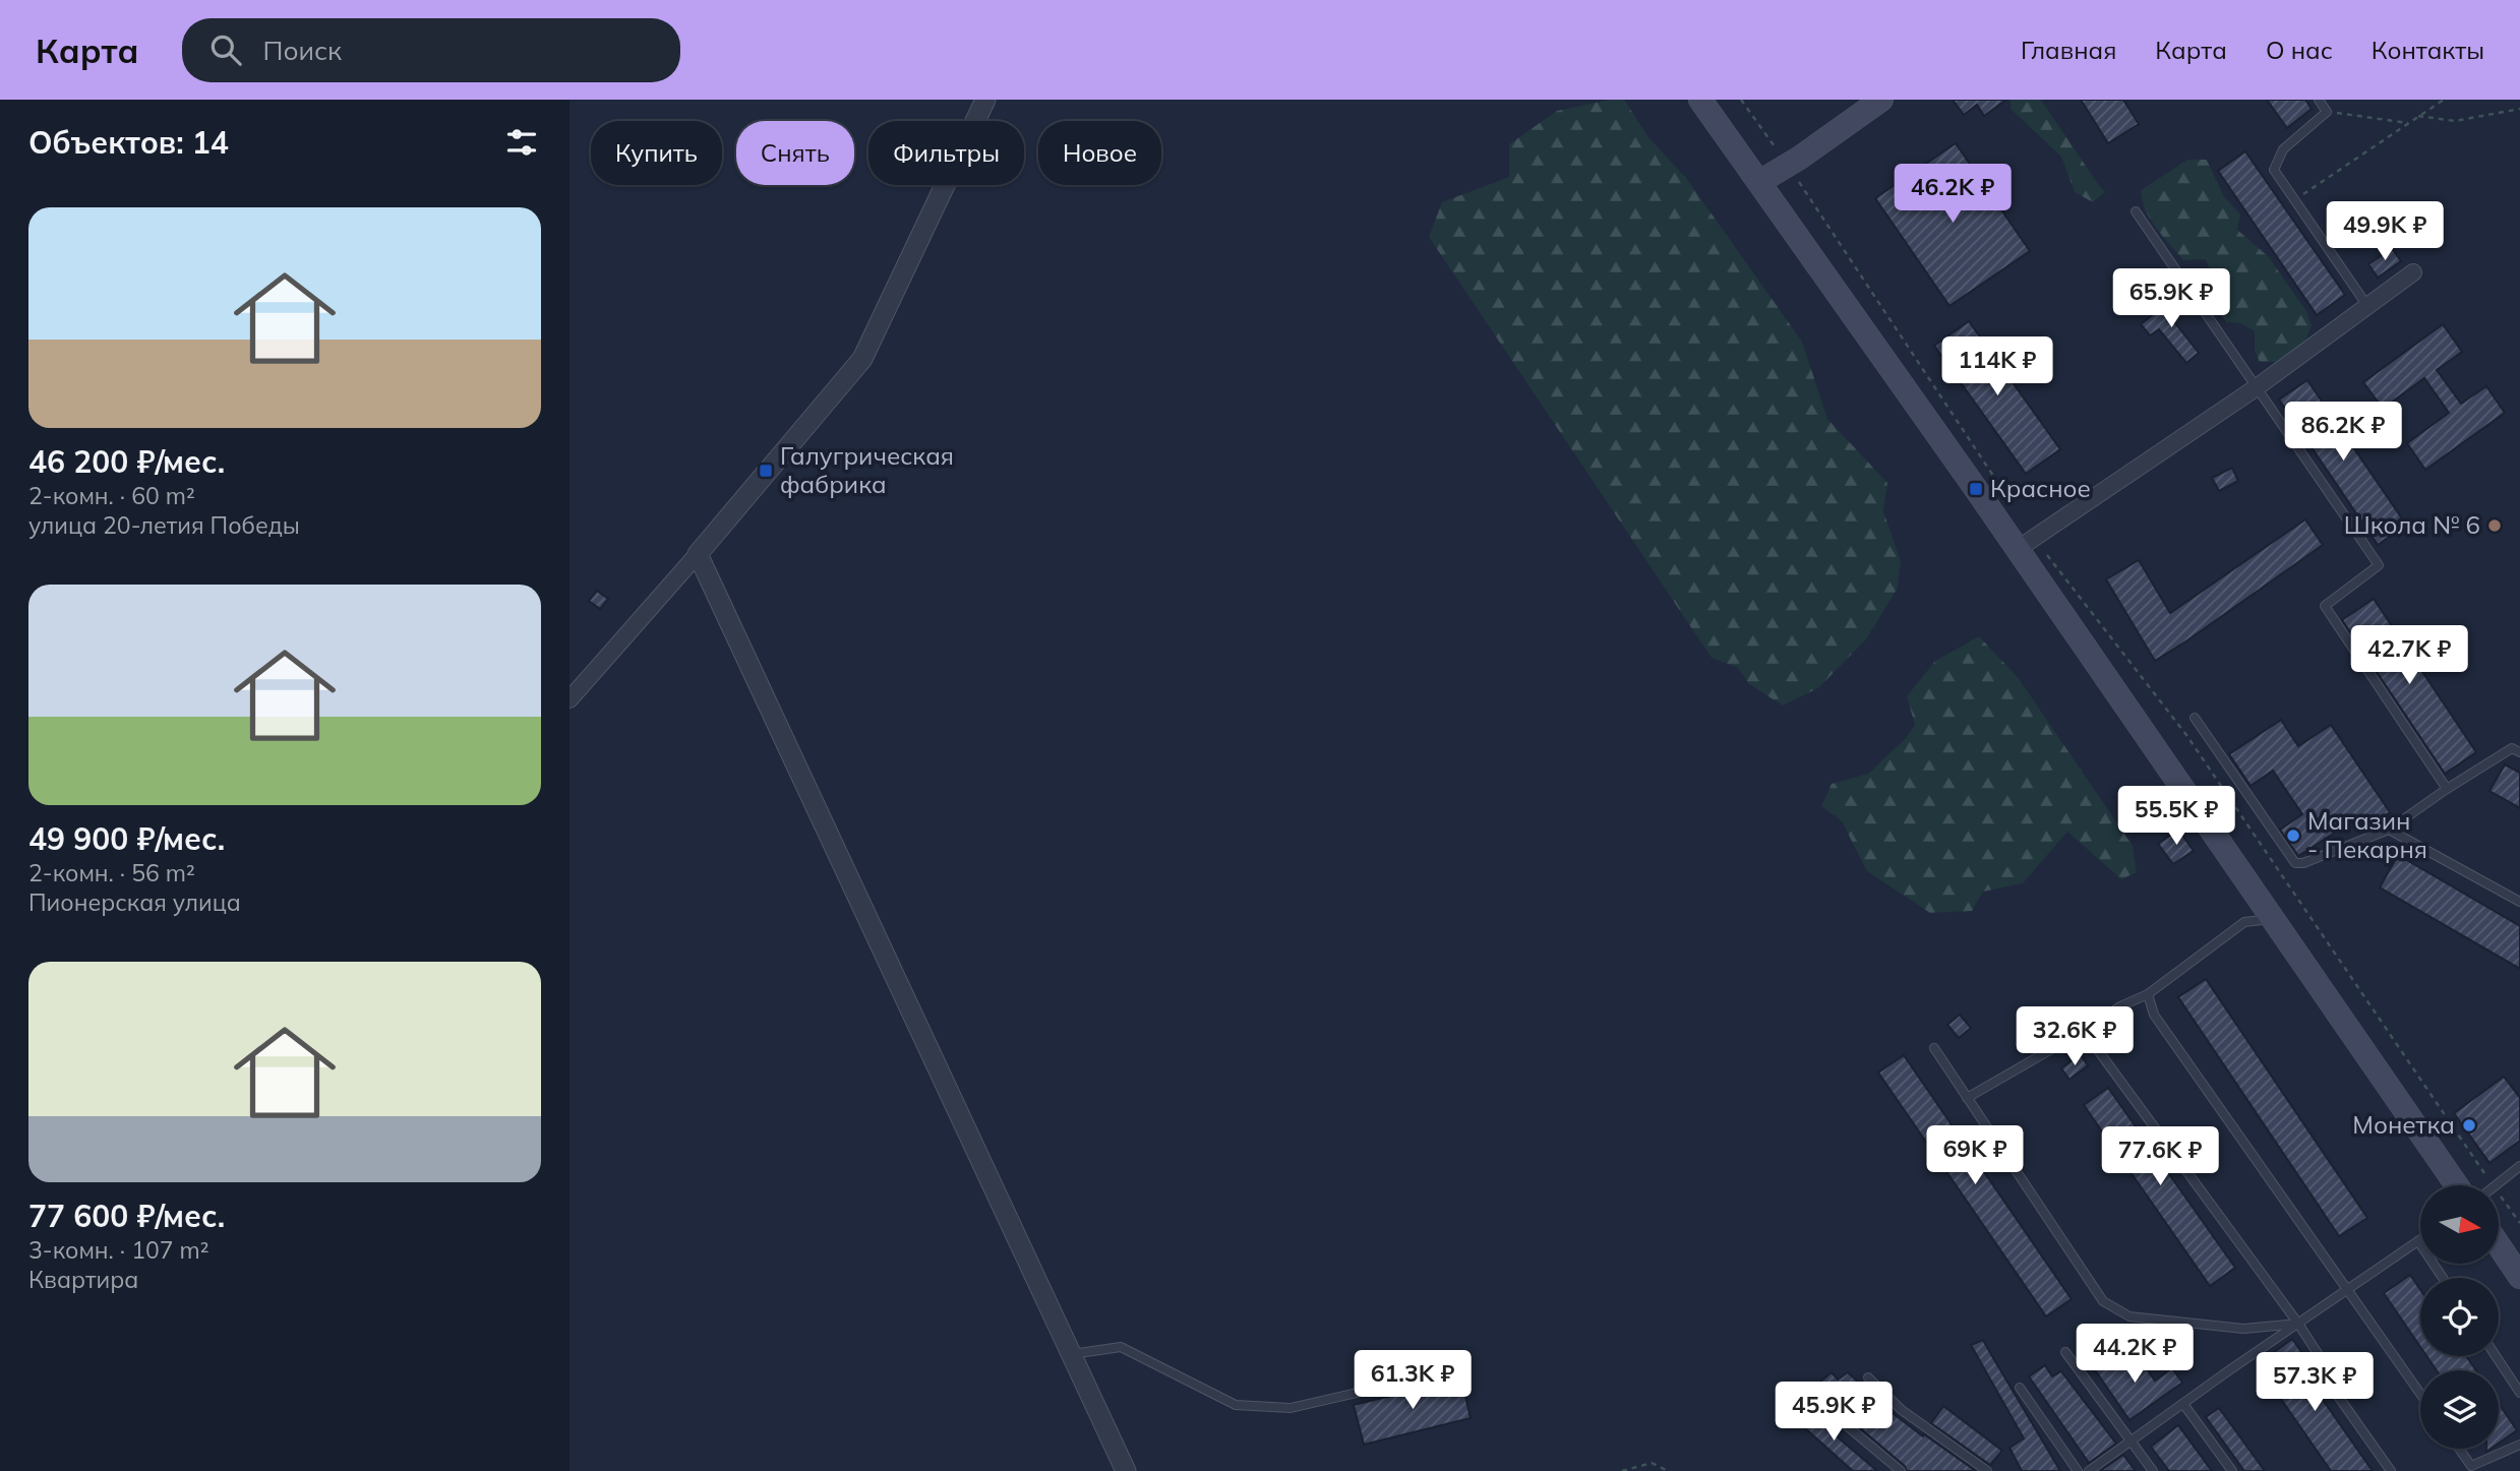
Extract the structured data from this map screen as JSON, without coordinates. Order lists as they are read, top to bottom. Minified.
{"places":{"transit":["Галугрическая фабрика","Красное"],"other":["Школа № 6","Магазин - Пекарня","Монетка"]},"north":"right","page":{"header":"Карта","search":"Поиск","nav":["Главная","Карта","О нас","Контакты"],"heading":"Объектов: 14","chip":["Купить","Снять","Фильтры","Новое"],"price":["46.2K ₽","49.9K ₽","65.9K ₽","114K ₽","86.2K ₽","42.7K ₽","55.5K ₽","32.6K ₽","69K ₽","77.6K ₽","44.2K ₽","61.3K ₽","57.3K ₽","45.9K ₽"],"list":[{"name":"46 200 ₽/мес.","note":"2-комн. · 60 m² · улица 20-летия Победы"},{"name":"49 900 ₽/мес.","note":"2-комн. · 56 m² · Пионерская улица"},{"name":"77 600 ₽/мес.","note":"3-комн. · 107 m² · Квартира"}]}}
